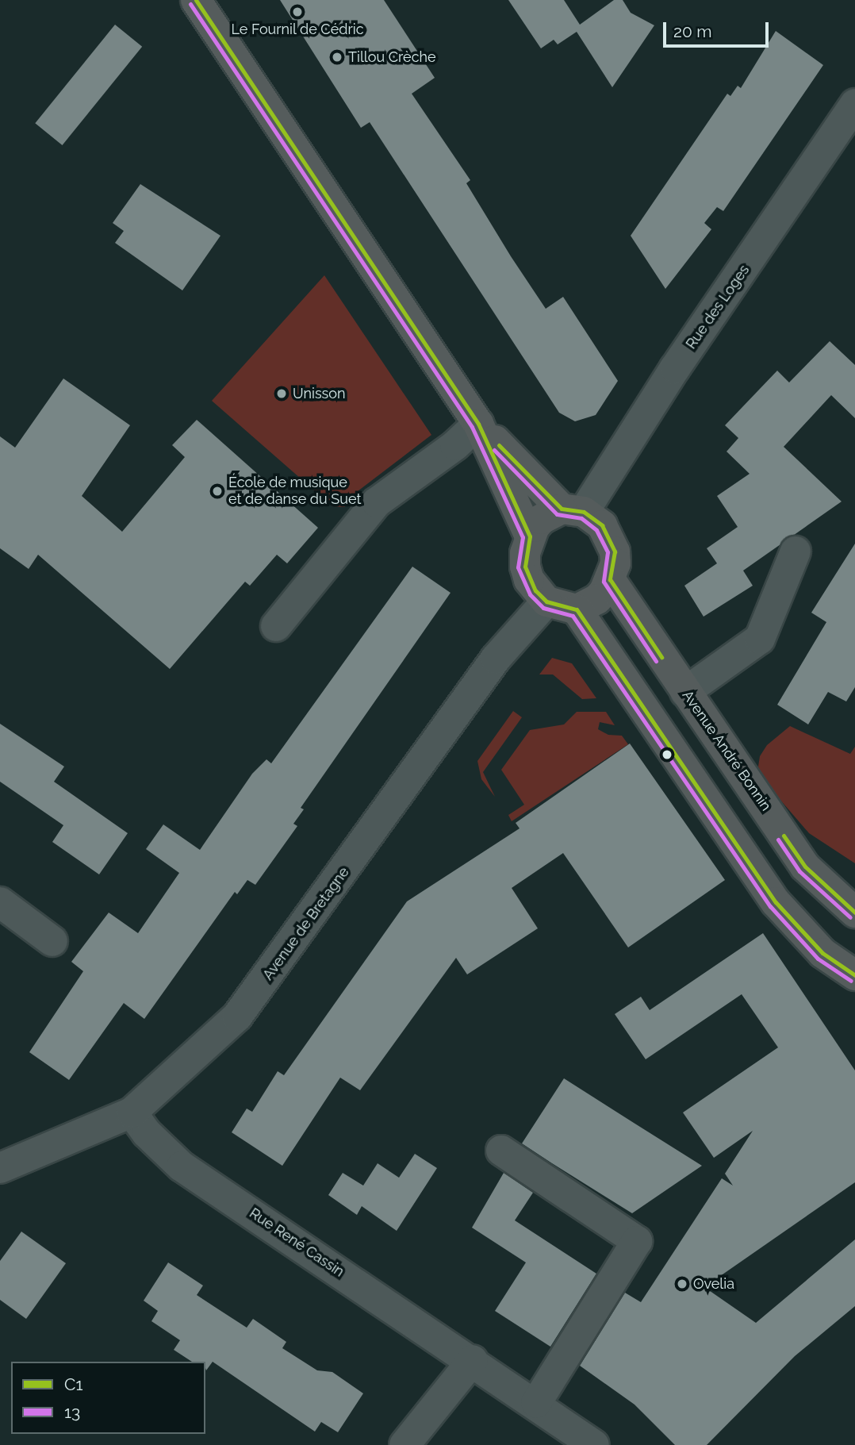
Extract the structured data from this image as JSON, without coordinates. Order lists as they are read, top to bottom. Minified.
{"streets":{"main road":["Avenue André Bonnin"],"street":["Rue des Loges","Avenue de Bretagne","Rue René Cassin"]},"crossings":[["Rue des Loges","Avenue André Bonnin"],["Rue des Loges","Avenue de Bretagne"],["Avenue André Bonnin","Avenue de Bretagne"],["Avenue de Bretagne","Rue René Cassin"]],"places":["Le Fournil de Cédric","Tillou Crèche","Unisson","École de musique et de danse du Suet","Ovelia"],"lines":["transit line C1","transit line 13"],"legend":["C1","13"],"scale_bar":"20 m"}
